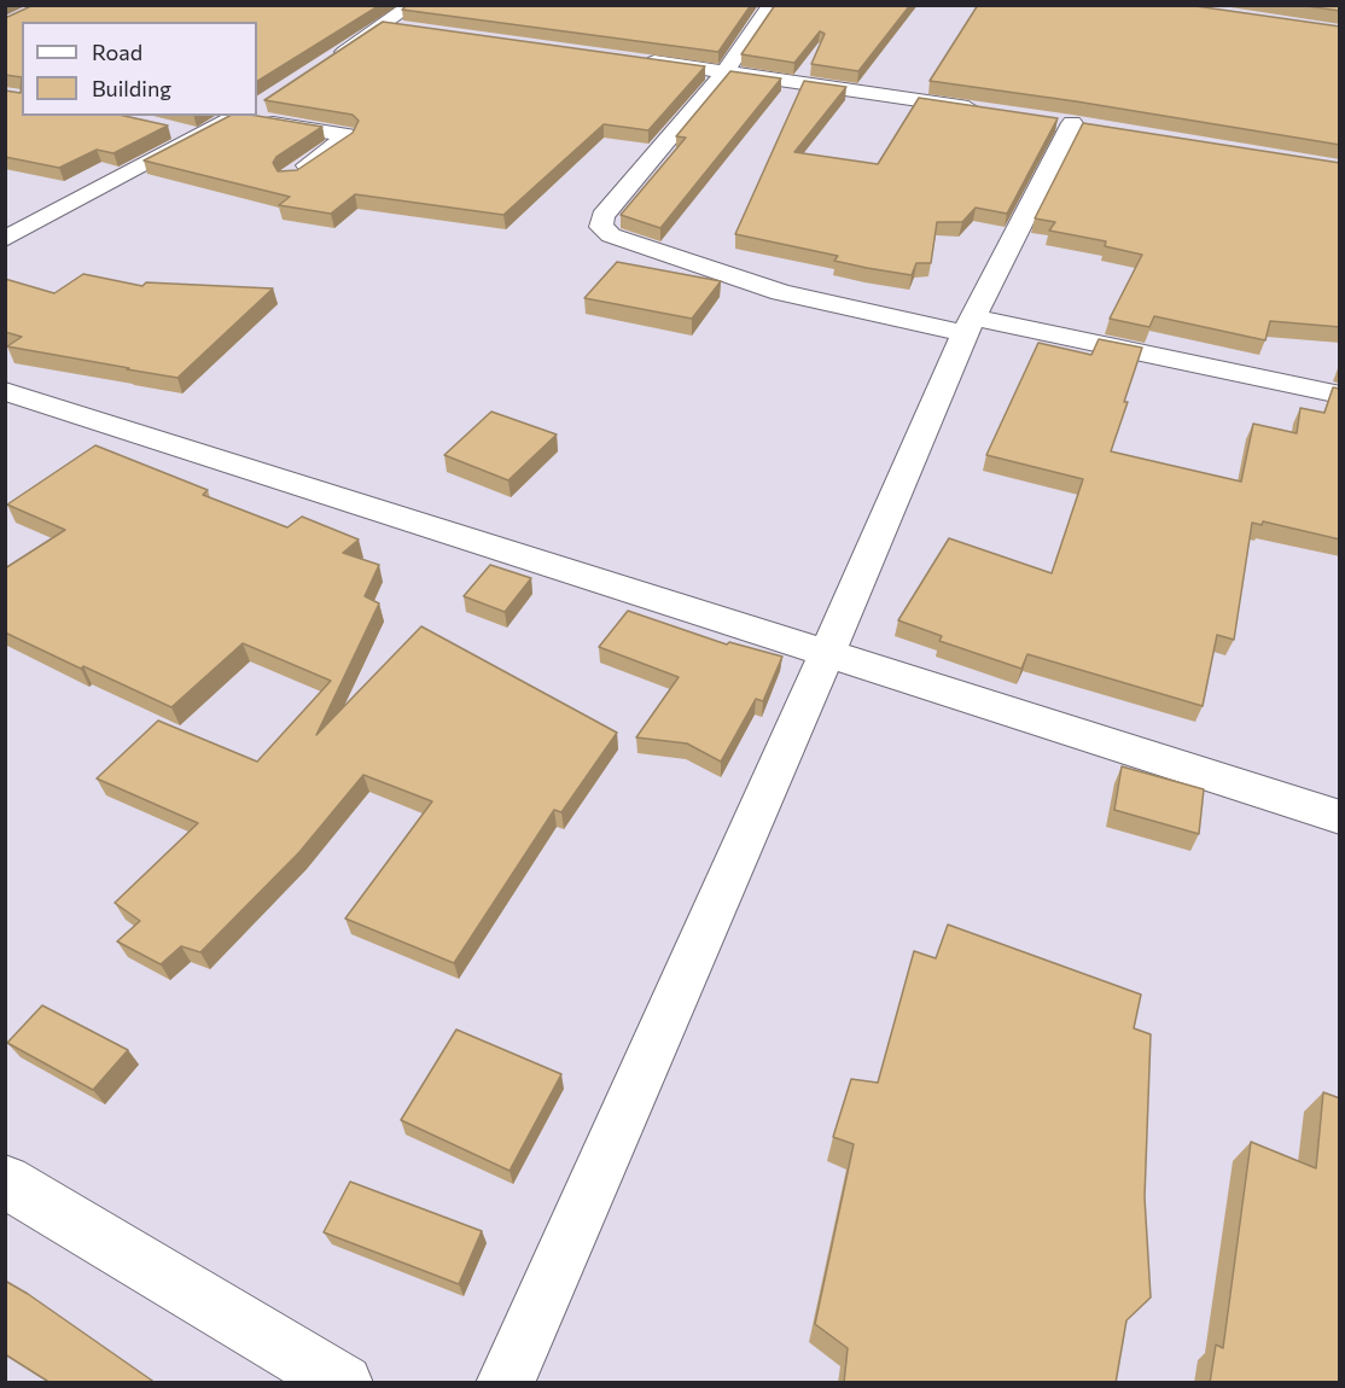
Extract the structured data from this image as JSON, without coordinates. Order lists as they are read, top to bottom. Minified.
{"legend":["Road","Building"]}
